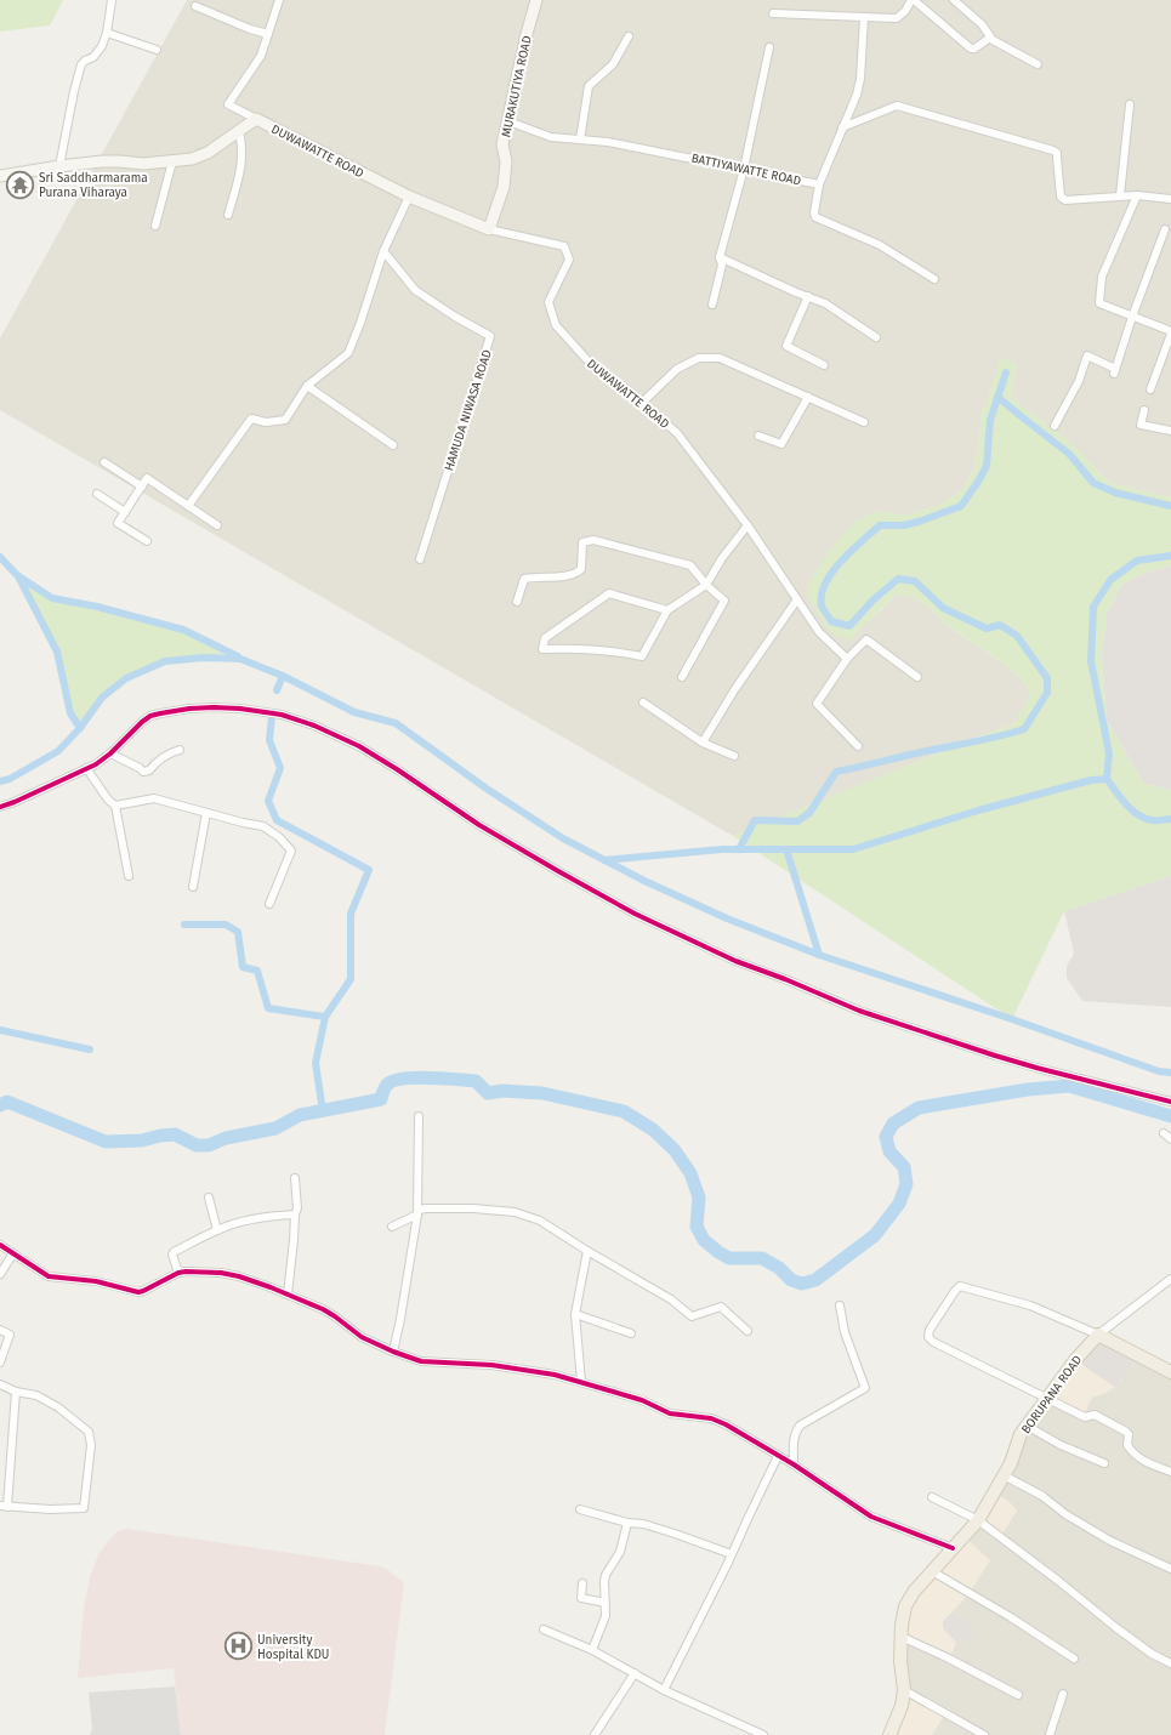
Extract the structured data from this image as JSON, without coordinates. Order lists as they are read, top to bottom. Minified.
{"streets":{"main road":["BORUPANA ROAD"],"street":["MURAKUTIYA ROAD","DUWAWATTE ROAD","BATTIYAWATTE ROAD","HAMUDA NIWASA ROAD"]},"crossings":[["MURAKUTIYA ROAD","DUWAWATTE ROAD"],["MURAKUTIYA ROAD","BATTIYAWATTE ROAD"]],"places":{"temple":["Sri Saddharmarama Purana Viharaya"],"hospital":["University Hospital KDU"]}}
